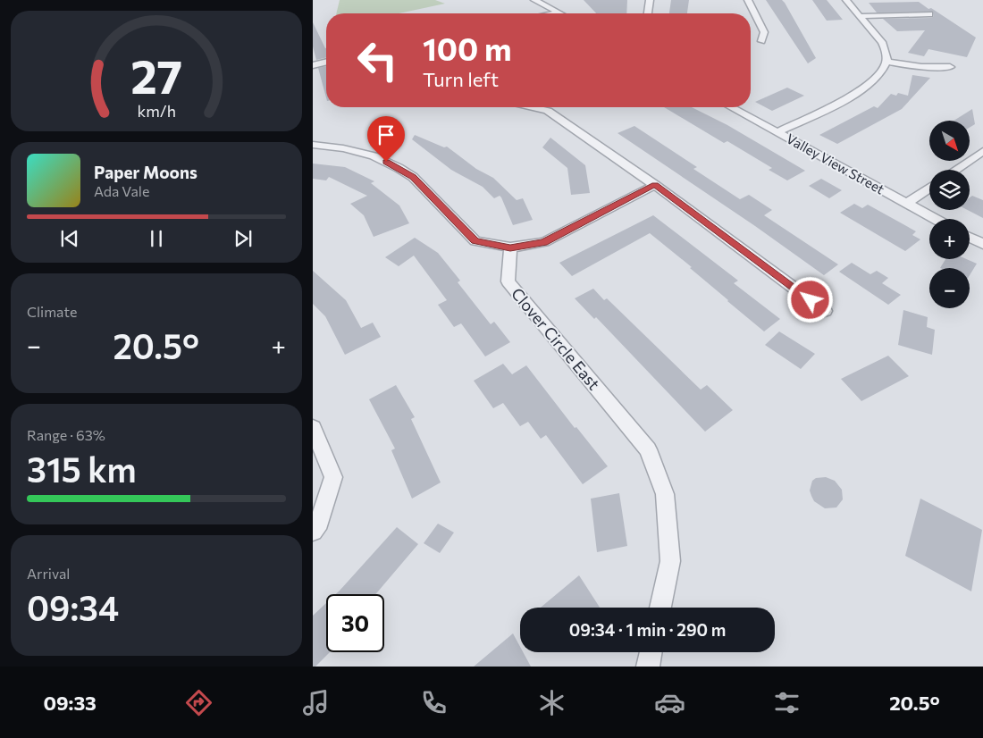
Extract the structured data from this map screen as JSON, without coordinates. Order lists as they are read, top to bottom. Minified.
{"streets":{"street":["Valley View Street","Clover Circle East"]},"north":"bottom right","page":{"turn":["100 m","Turn left"],"map_buttons":["+","−"],"song":["Paper Moons","Ada Vale"],"tile":["Climate",["Range · 63%","315 km"],["Arrival","09:34"]],"heat":["−","20.5°","+"],"limit":"30","trip":"09:34 · 1 min · 290 m","tabs":["09:33","20.5°"],"gauge":["27","km/h"]}}
